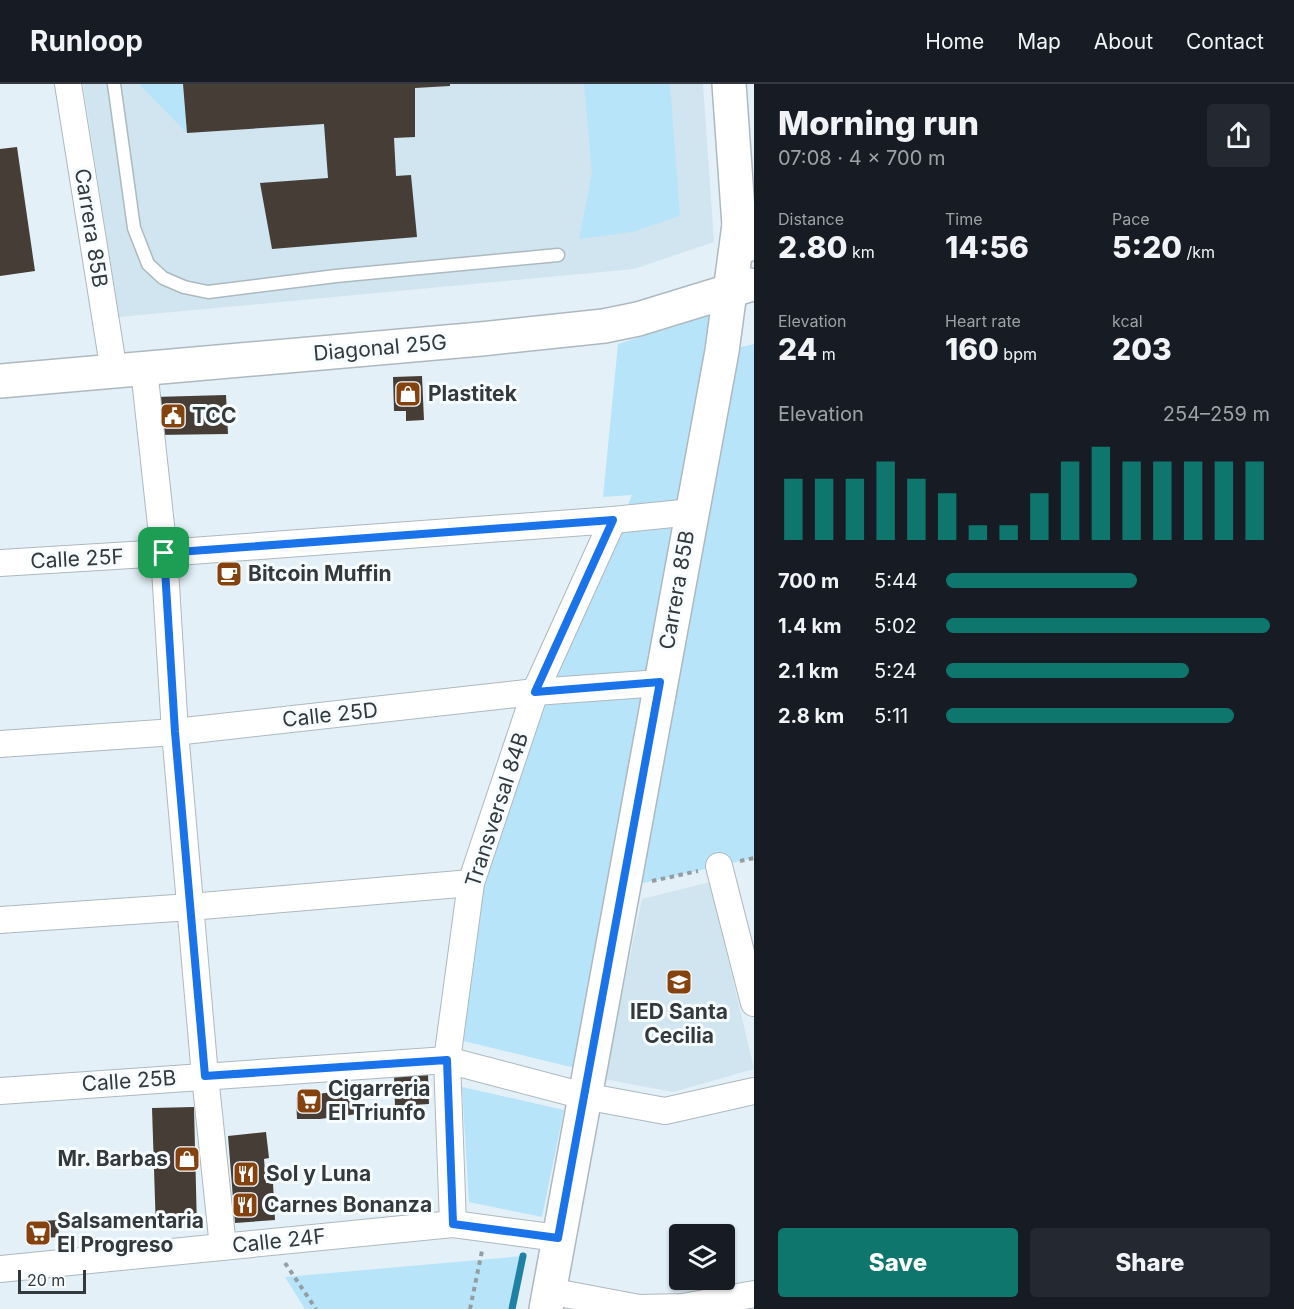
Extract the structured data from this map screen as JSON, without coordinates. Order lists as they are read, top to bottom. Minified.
{"streets":{"street":["Carrera 85B","Diagonal 25G","Calle 25F","Calle 25D","Transversal 84B","Calle 25B","Calle 24F"]},"crossings":[["Carrera 85B","Diagonal 25G"],["Carrera 85B","Calle 25F"],["Carrera 85B","Calle 25D"],["Carrera 85B","Calle 25B"],["Carrera 85B","Calle 24F"],["Calle 25F","Transversal 84B"],["Calle 25D","Transversal 84B"],["Transversal 84B","Calle 25B"],["Transversal 84B","Calle 24F"]],"places":{"shop":["Plastitek","Mr. Barbas"],"public building":["TCC"],"cafe":["Bitcoin Muffin"],"school or university":["IED Santa Cecilia"],"supermarket":["Cigarreria El Triunfo","Salsamentaria El Progreso"],"restaurant":["Sol y Luna","Carnes Bonanza"]},"scale_bar":"20 m","page":{"header":"Runloop","nav":["Home","Map","About","Contact"],"heading":["Morning run","07:08 · 4 × 700 m"],"stats":[["Distance","2.80 km"],["Time","14:56"],["Pace","5:20 /km"],["Elevation","24 m"],["Heart rate","160 bpm"],["kcal","203"]],"chart":["Elevation","254–259 m"],"list":[{"name":"700 m","note":"5:44"},{"name":"1.4 km","note":"5:02"},{"name":"2.1 km","note":"5:24"},{"name":"2.8 km","note":"5:11"}],"buttons":["Save","Share"],"scale":"20 m"}}
